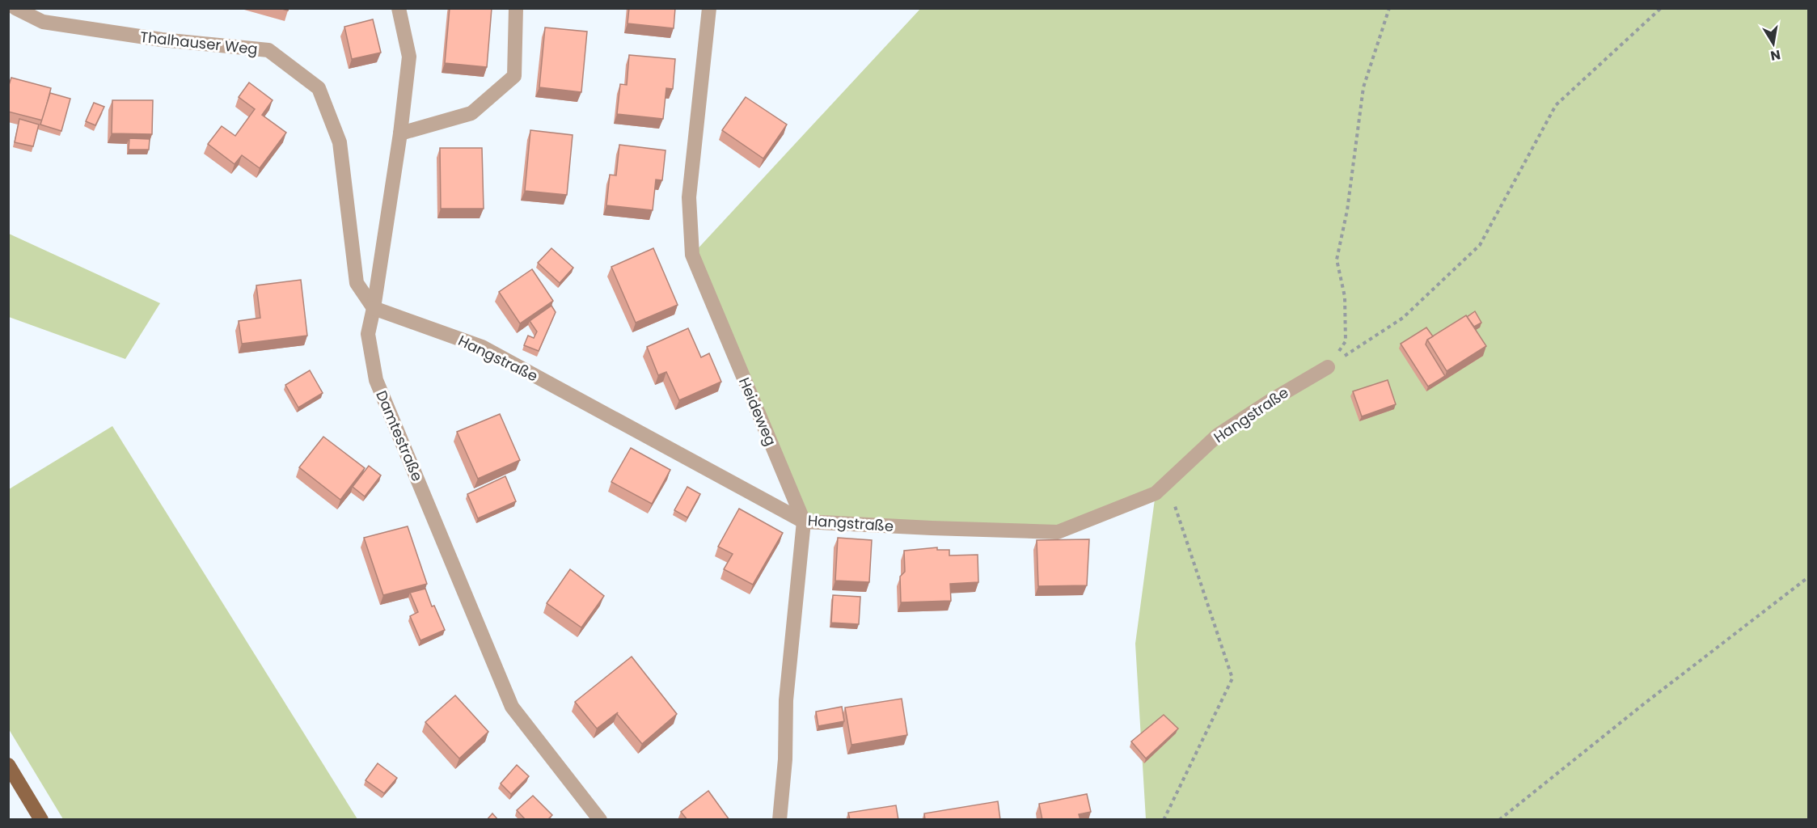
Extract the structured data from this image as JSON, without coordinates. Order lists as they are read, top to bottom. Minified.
{"streets":{"street":["Thalhauser Weg","Hangstraße","Heideweg","Damtestraße"]},"crossings":[["Thalhauser Weg","Hangstraße"],["Thalhauser Weg","Damtestraße"],["Hangstraße","Heideweg"],["Hangstraße","Damtestraße"]],"north":"bottom"}
